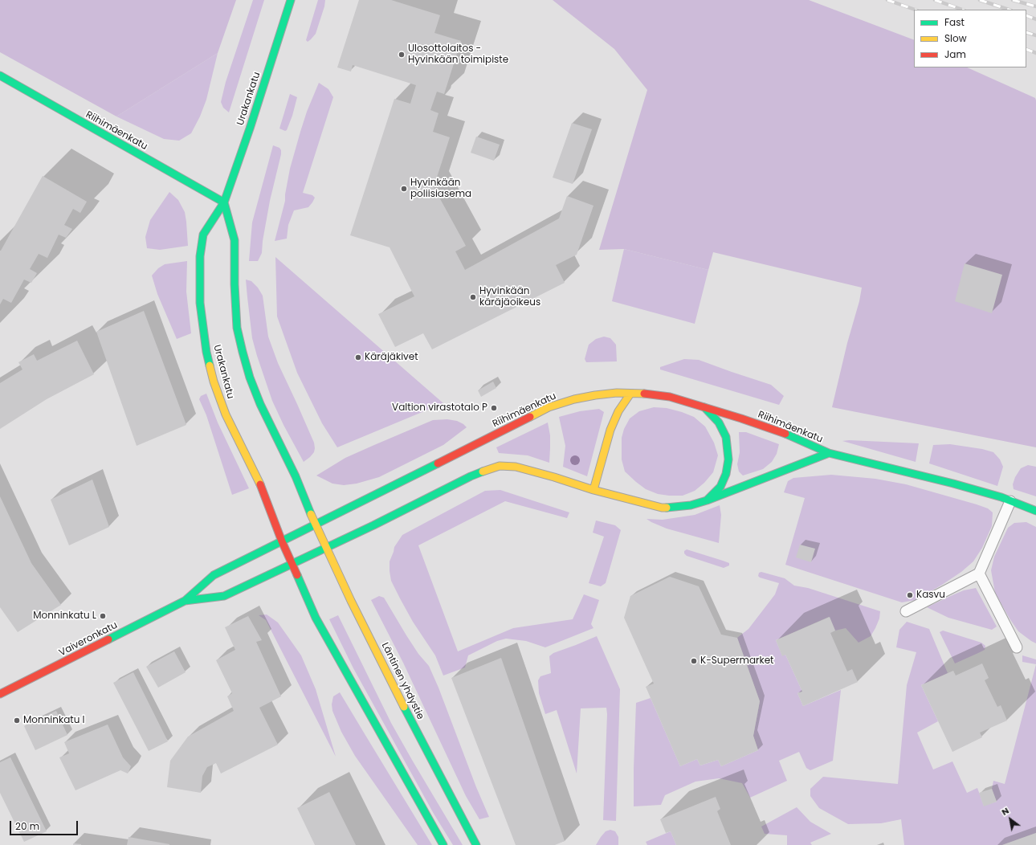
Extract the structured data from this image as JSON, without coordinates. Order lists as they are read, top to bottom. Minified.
{"streets":{"main road":["Urakankatu","Riihimäenkatu","Vaiveronkatu","Läntinen yhdystie"]},"crossings":[["Urakankatu","Riihimäenkatu"],["Urakankatu","Vaiveronkatu"],["Riihimäenkatu","Vaiveronkatu"],["Riihimäenkatu","Läntinen yhdystie"],["Vaiveronkatu","Läntinen yhdystie"]],"places":["Ulosottolaitos - Hyvinkään toimipiste","Hyvinkään poliisiasema","Hyvinkään käräjäoikeus","Käräjäkivet","Valtion virastotalo P","Kasvu","Monninkatu L","K-Supermarket","Monninkatu I"],"legend":["Fast","Slow","Jam"],"scale_bar":"20 m","north":"top left"}
